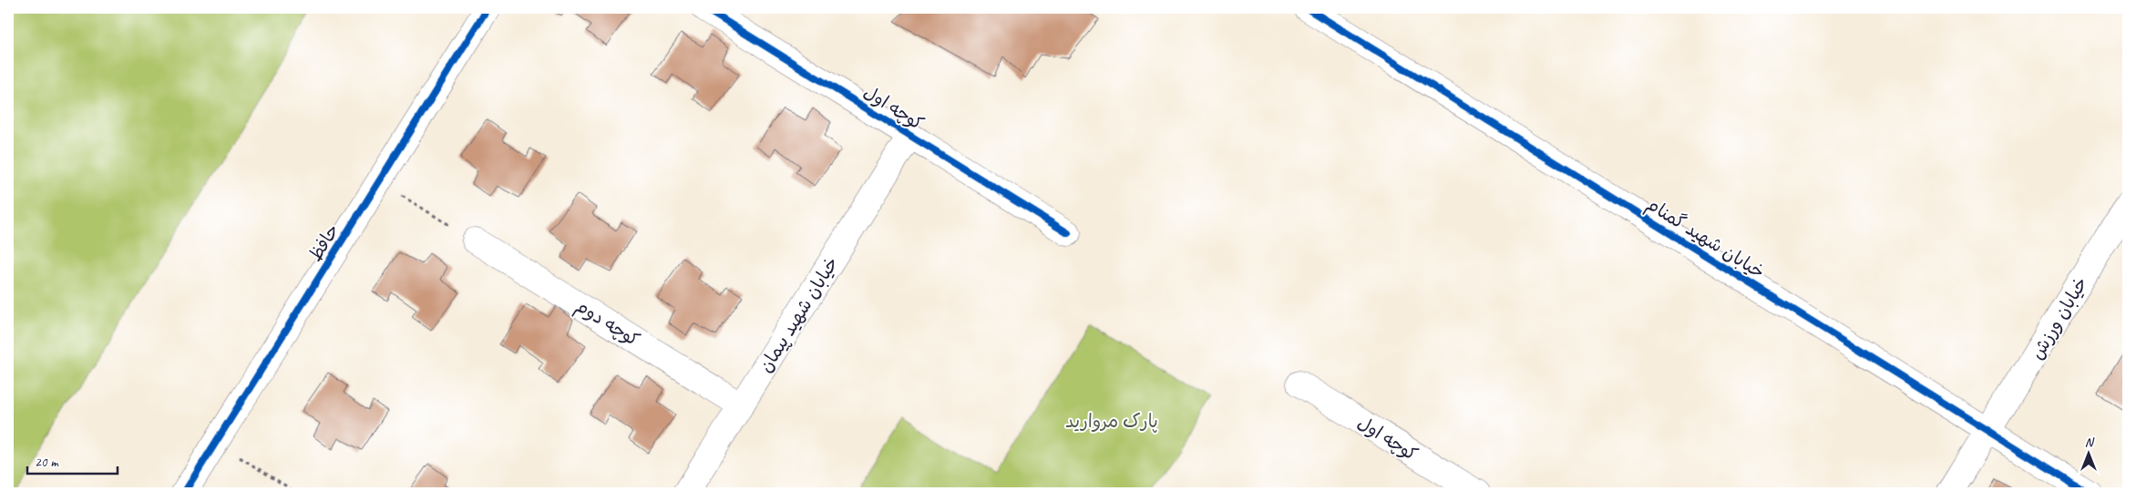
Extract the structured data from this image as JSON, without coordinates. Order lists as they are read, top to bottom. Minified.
{"streets":{"street":["کوچه اول","خیابان شهید گمنام","حافظ","خیابان شهید پیمان","خیابان ورزش","کوچه دوم"]},"crossings":[["کوچه اول","خیابان شهید پیمان"],["خیابان شهید گمنام","خیابان ورزش"],["خیابان شهید پیمان","کوچه دوم"]],"parks":["پارک مروارید"],"scale_bar":"20 m","north":"top"}
